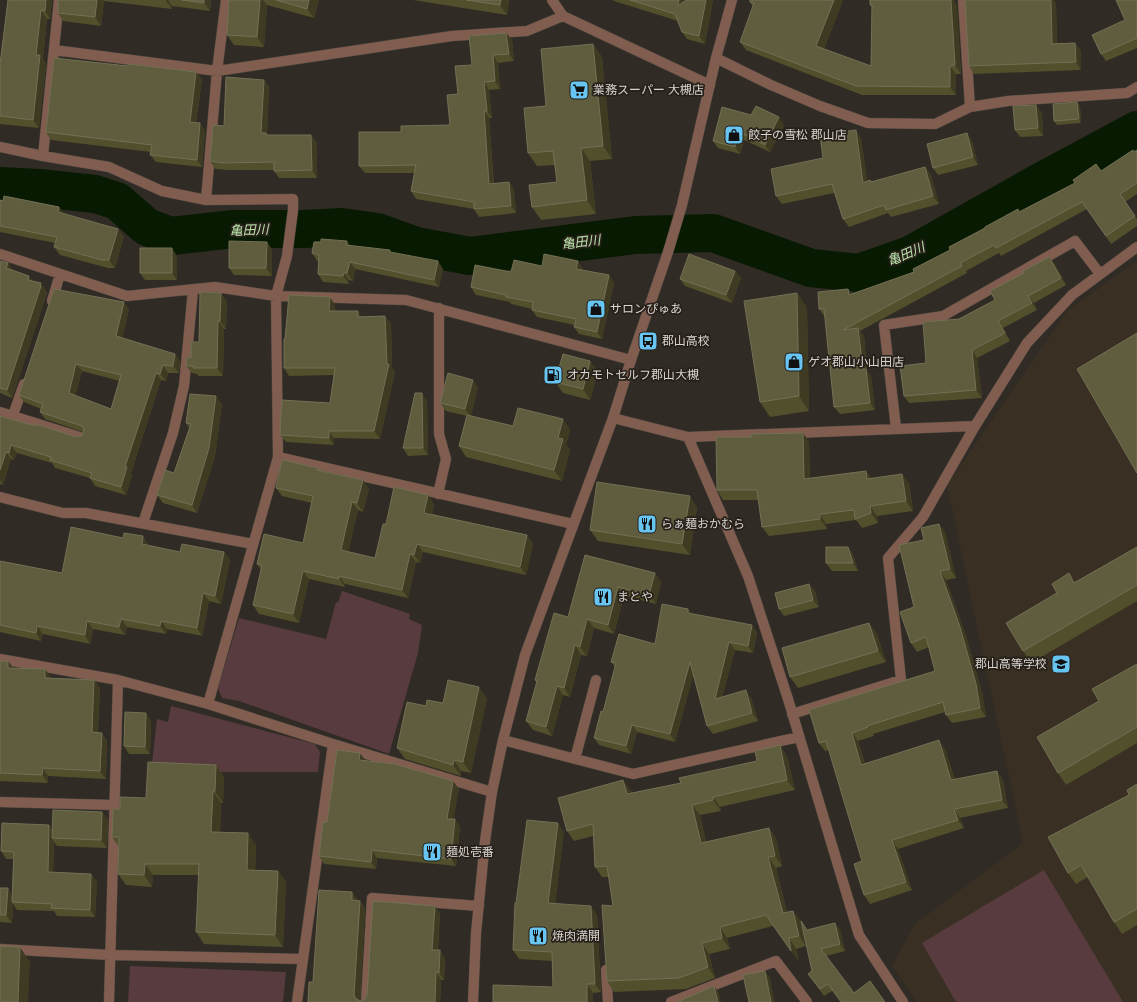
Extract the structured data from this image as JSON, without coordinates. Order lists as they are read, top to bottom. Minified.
{"water":["亀田川"],"places":{"supermarket":["業務スーパー 大槻店"],"shop":["餃子の雪松 郡山店","サロンぴゅあ","ゲオ郡山小山田店"],"bus stop":["郡山高校"],"fuel station":["オカモトセルフ郡山大槻"],"restaurant":["らぁ麺おかむら","まとや","麺処壱番","焼肉満開"],"school or university":["郡山高等学校"]}}
